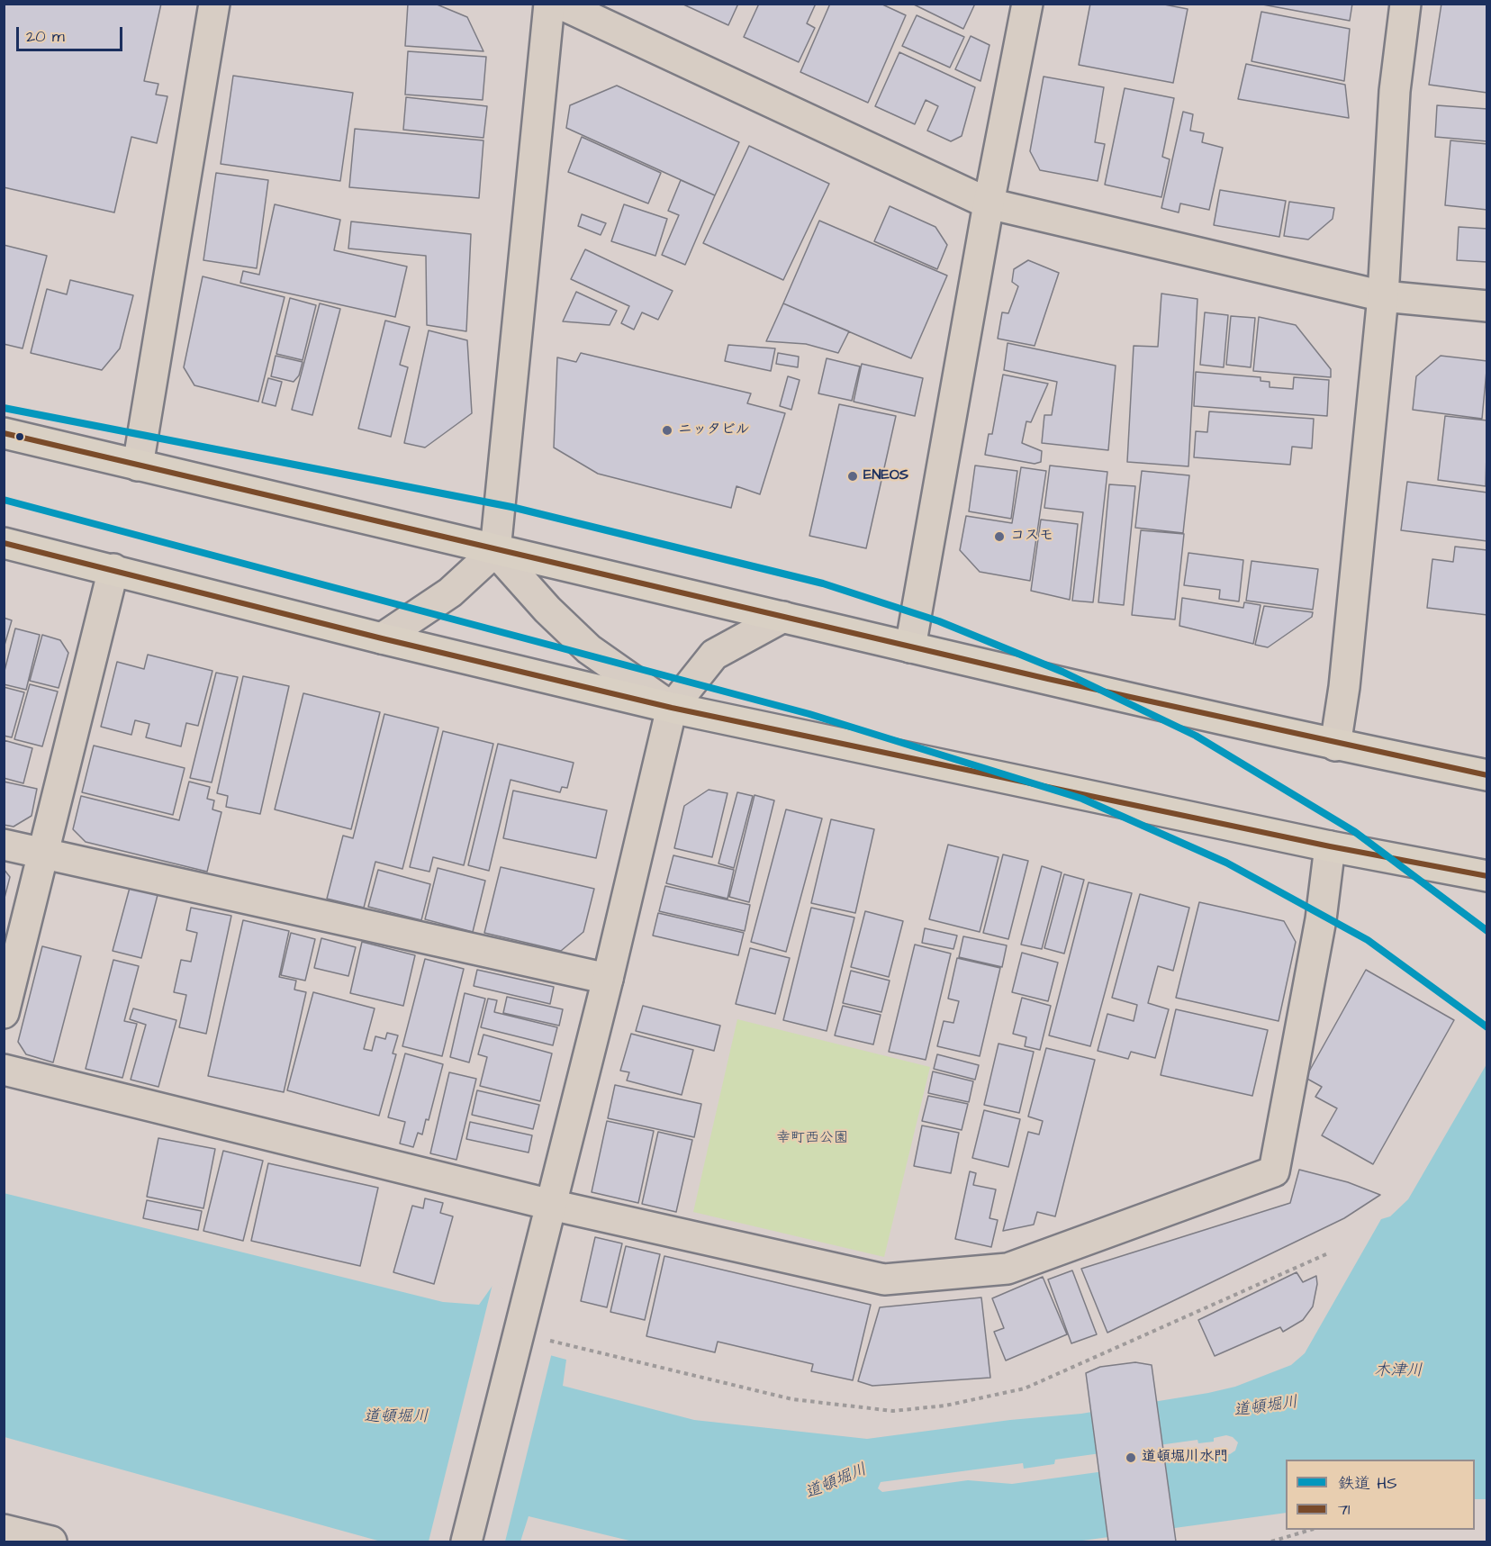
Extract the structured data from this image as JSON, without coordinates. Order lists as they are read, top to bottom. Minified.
{"water":["木津川","道頓堀川"],"parks":["幸町西公園"],"places":["ニッタビル","ENEOS","コスモ","道頓堀川水門"],"lines":["rail line HS","transit line 71"],"legend":["鉄道 HS","71"],"scale_bar":"20 m"}
